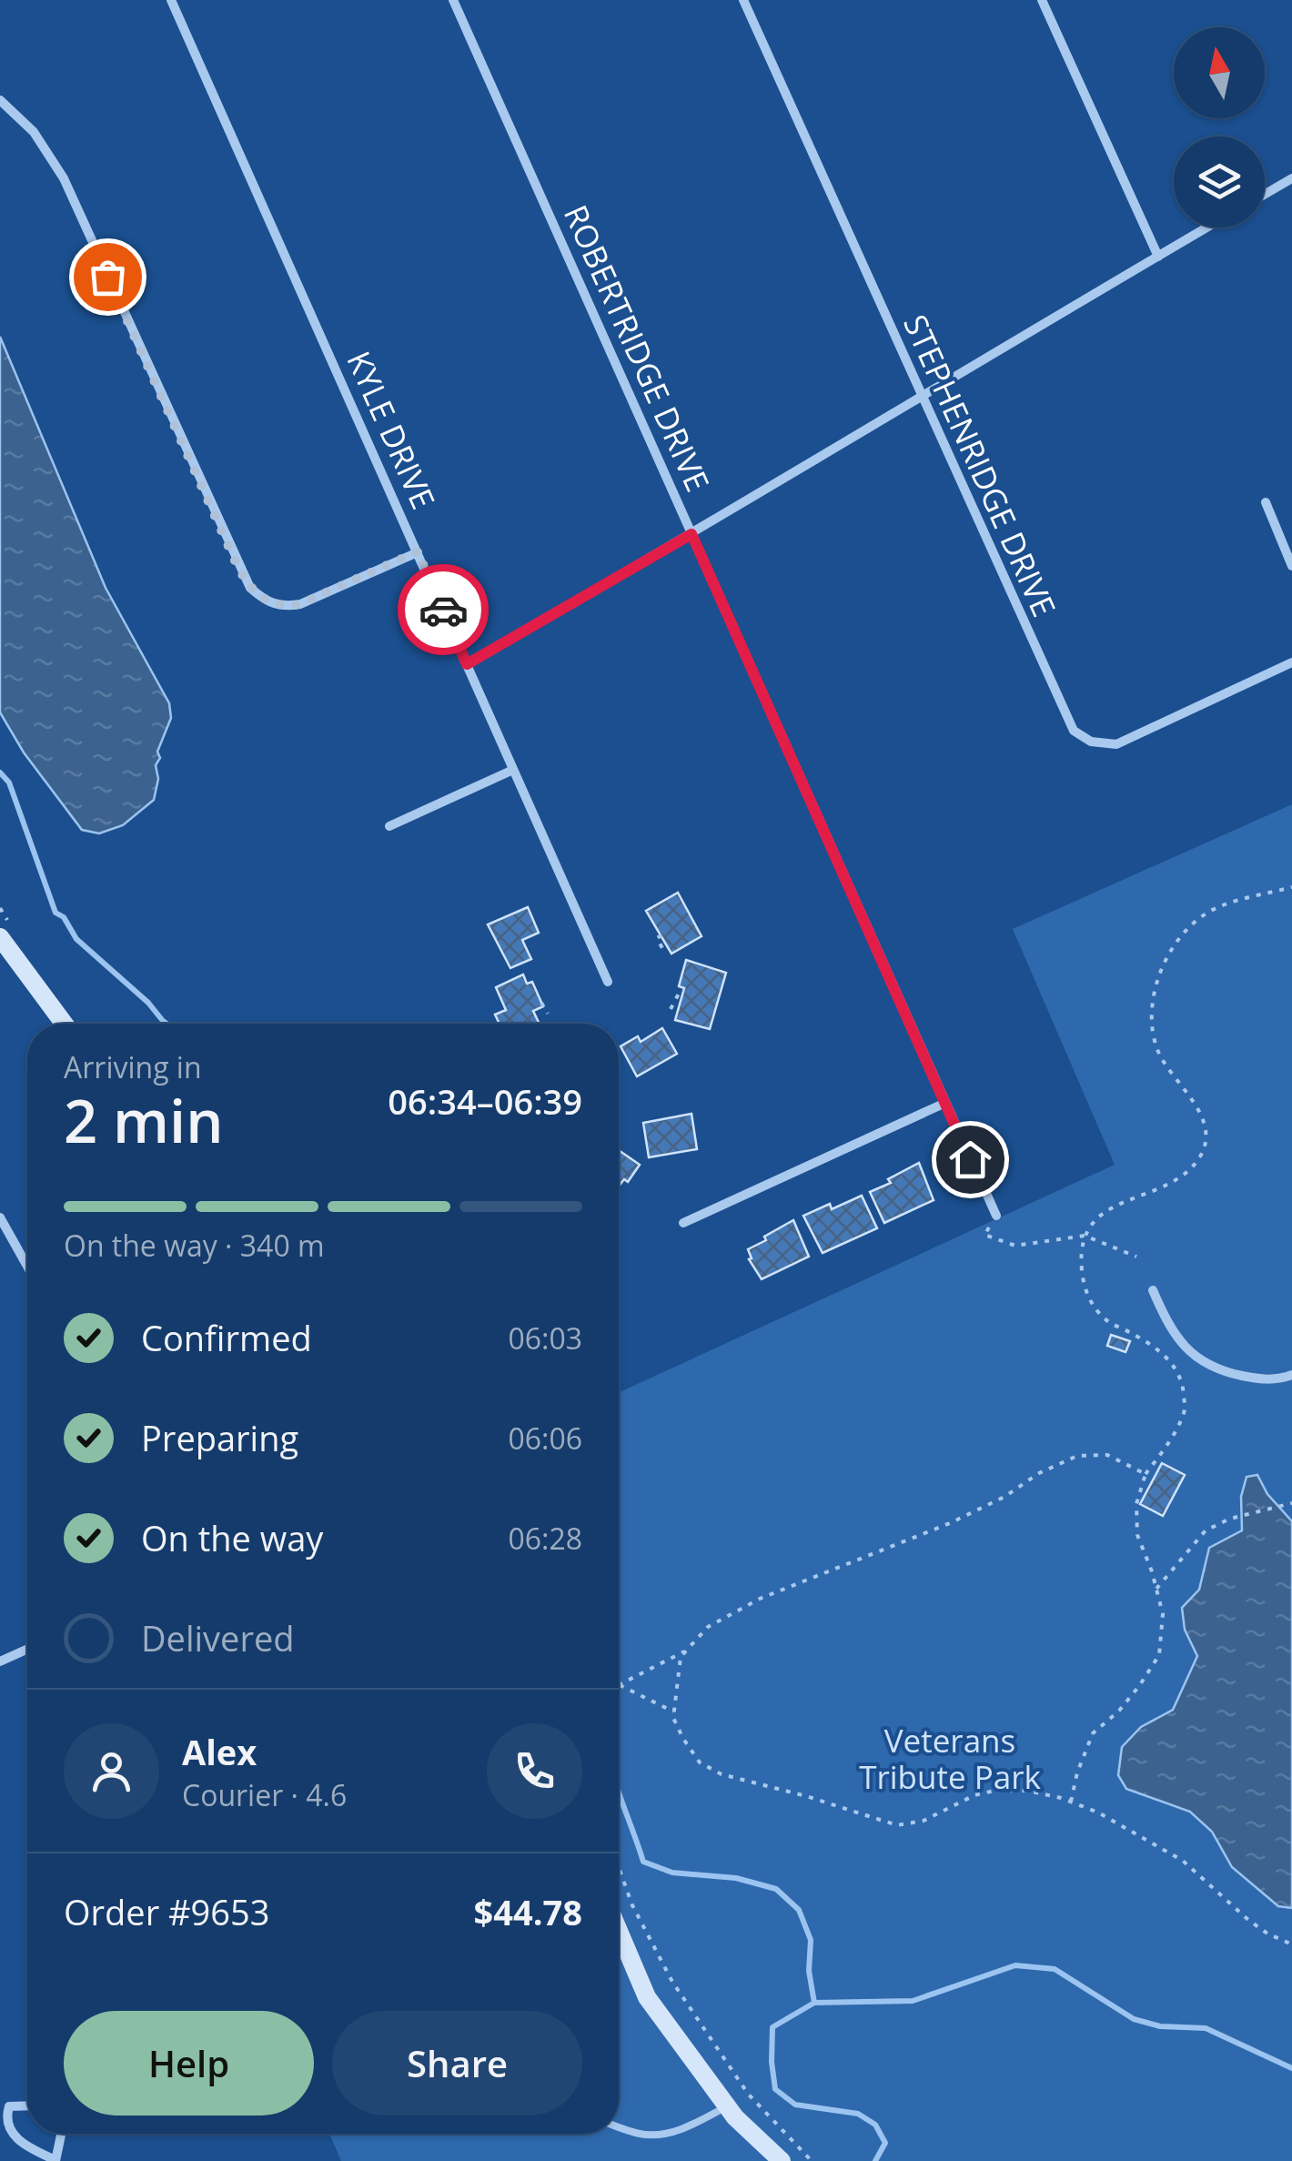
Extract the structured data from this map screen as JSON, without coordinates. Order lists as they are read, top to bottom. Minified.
{"streets":{"street":["ROBERTRIDGE DRIVE","KYLE DRIVE","STEPHENRIDGE DRIVE"]},"parks":["Veterans Tribute Park"],"north":"top","page":{"heading":["2 min","Arriving in","06:34–06:39"],"panel":["Alex","Courier · 4.6","Order #9653","$44.78"],"bar":"On the way · 340 m","list":[["Confirmed","06:03"],["Preparing","06:06"],["On the way","06:28"],"Delivered"],"buttons":["Help","Share"]}}
